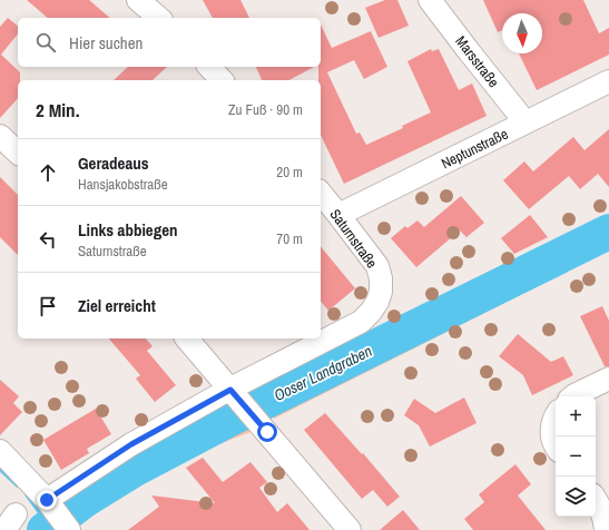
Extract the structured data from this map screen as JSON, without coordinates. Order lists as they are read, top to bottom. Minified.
{"streets":{"street":["Marsstraße","Neptunstraße","Saturnstraße"]},"crossings":[["Marsstraße","Neptunstraße"],["Neptunstraße","Saturnstraße"]],"water":["Ooser Landgraben"],"north":"bottom","page":{"search":"Hier suchen","heading":["2 Min.","Zu Fuß · 90 m"],"list":[["Geradeaus","Hansjakobstraße","20 m"],["Links abbiegen","Saturnstraße","70 m"],"Ziel erreicht"],"map_buttons":["+","−"]}}
